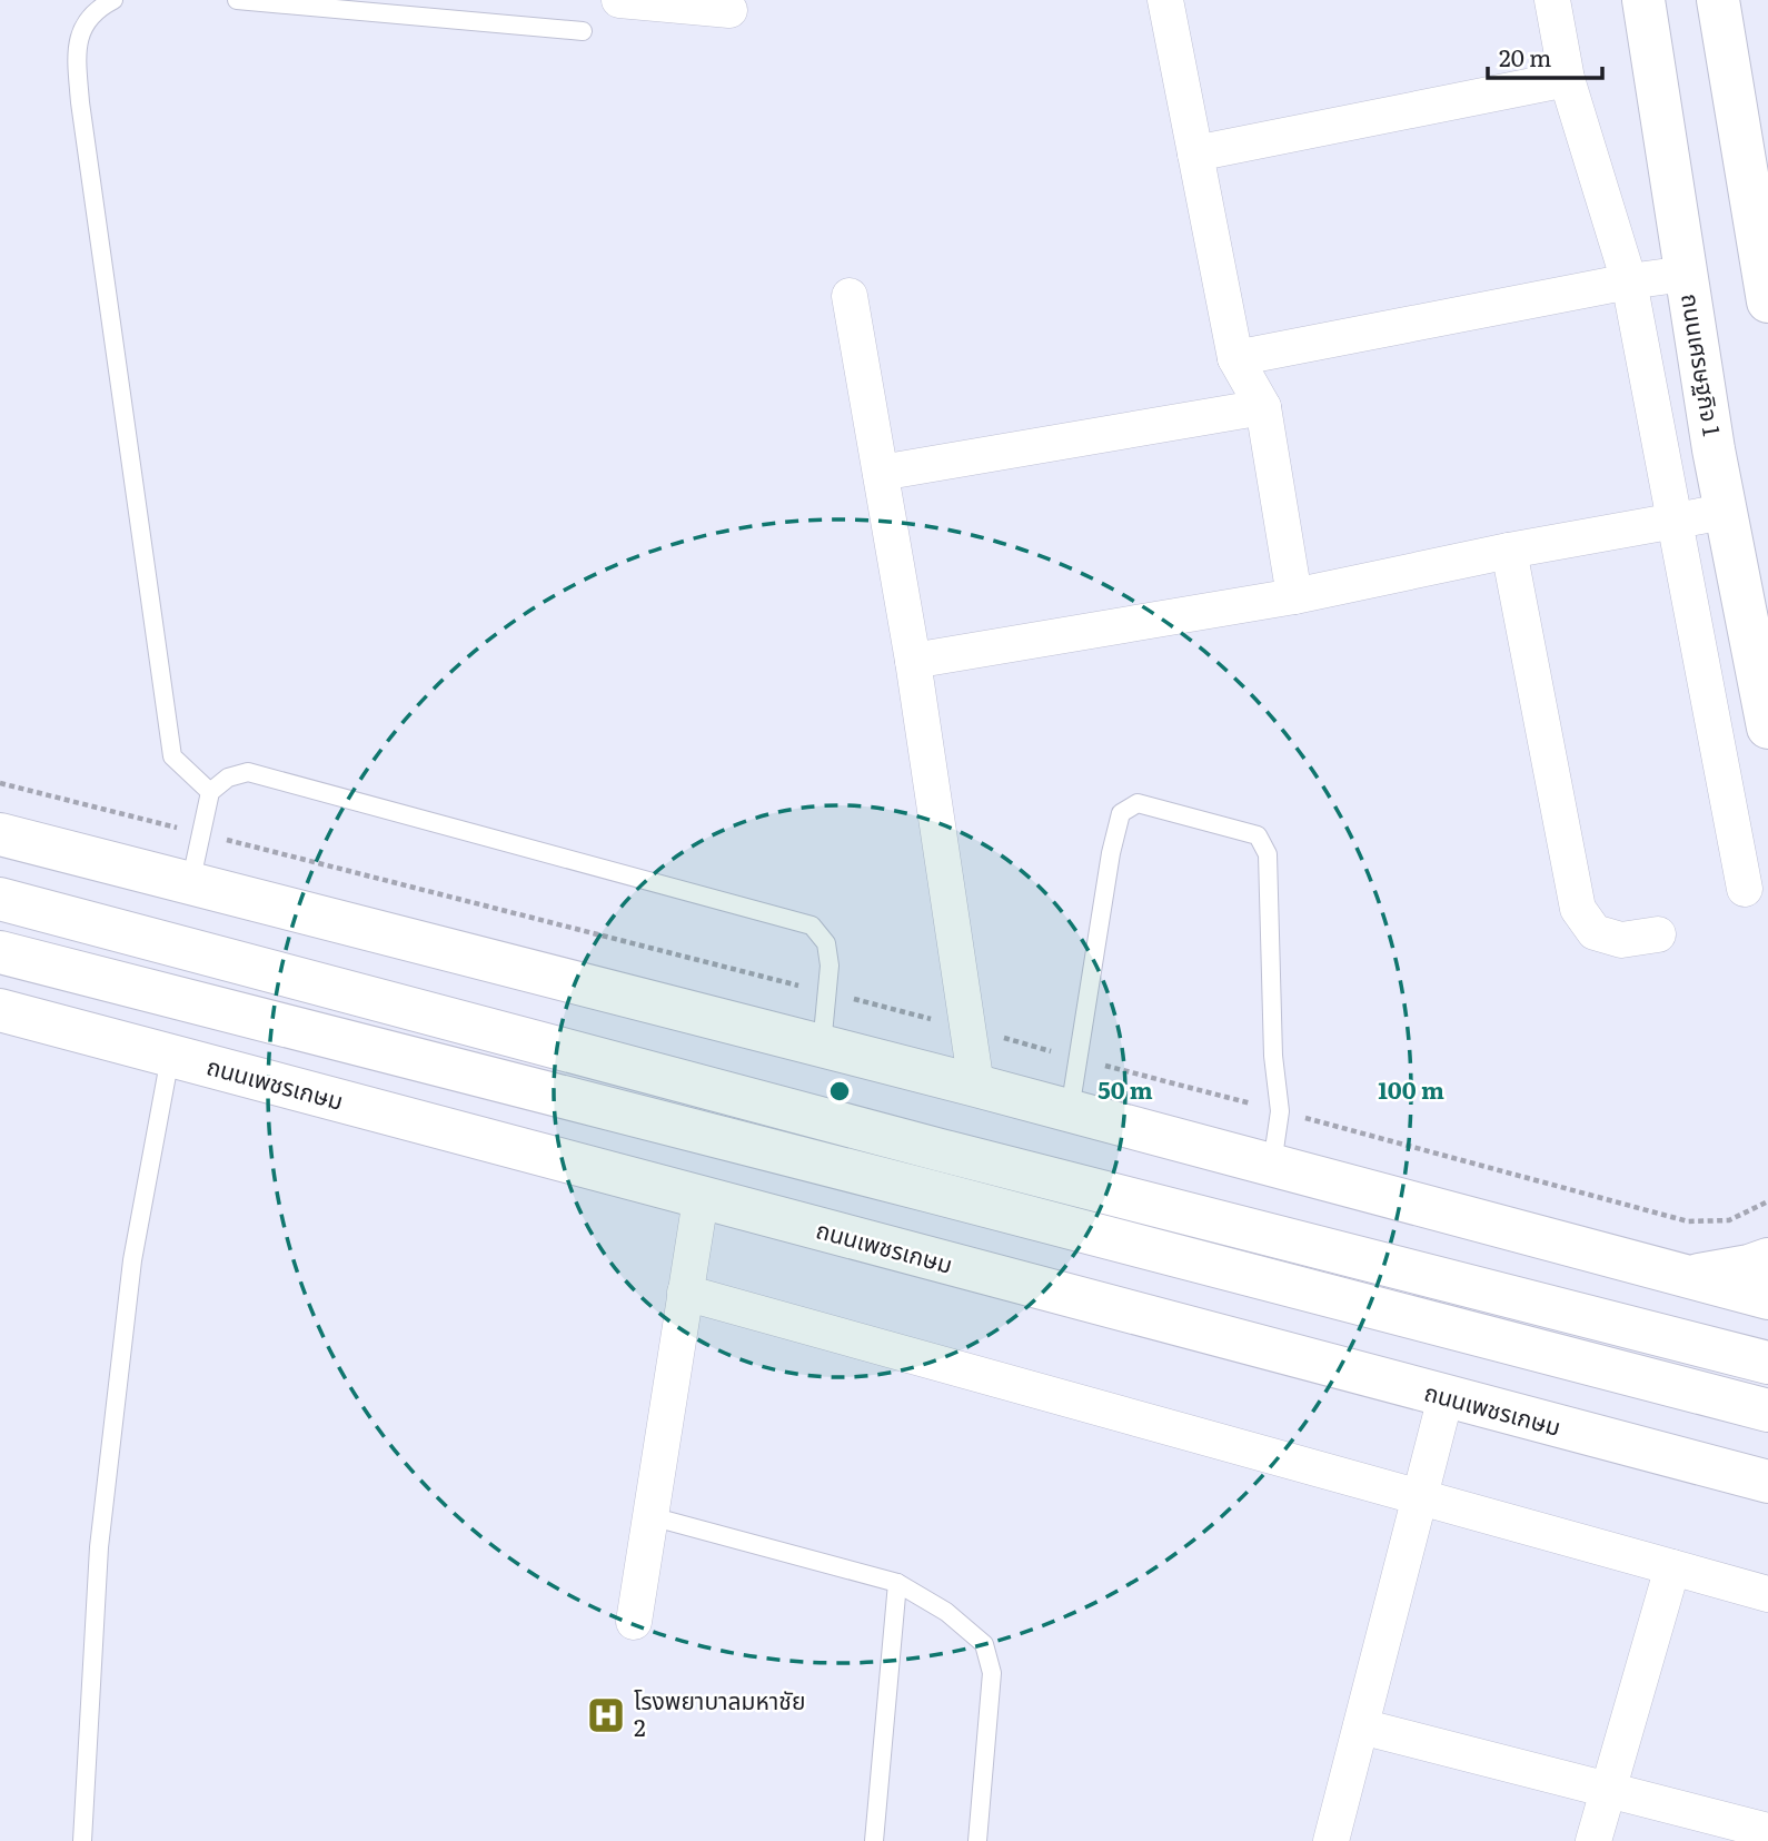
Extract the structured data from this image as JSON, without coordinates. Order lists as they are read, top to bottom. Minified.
{"streets":{"main road":["ถนนเศรษฐกิจ 1","ถนนเพชรเกษม"]},"places":{"hospital":["โรงพยาบาลมหาชัย 2"]},"scale_bar":"20 m","rings":["50 m","100 m"]}
